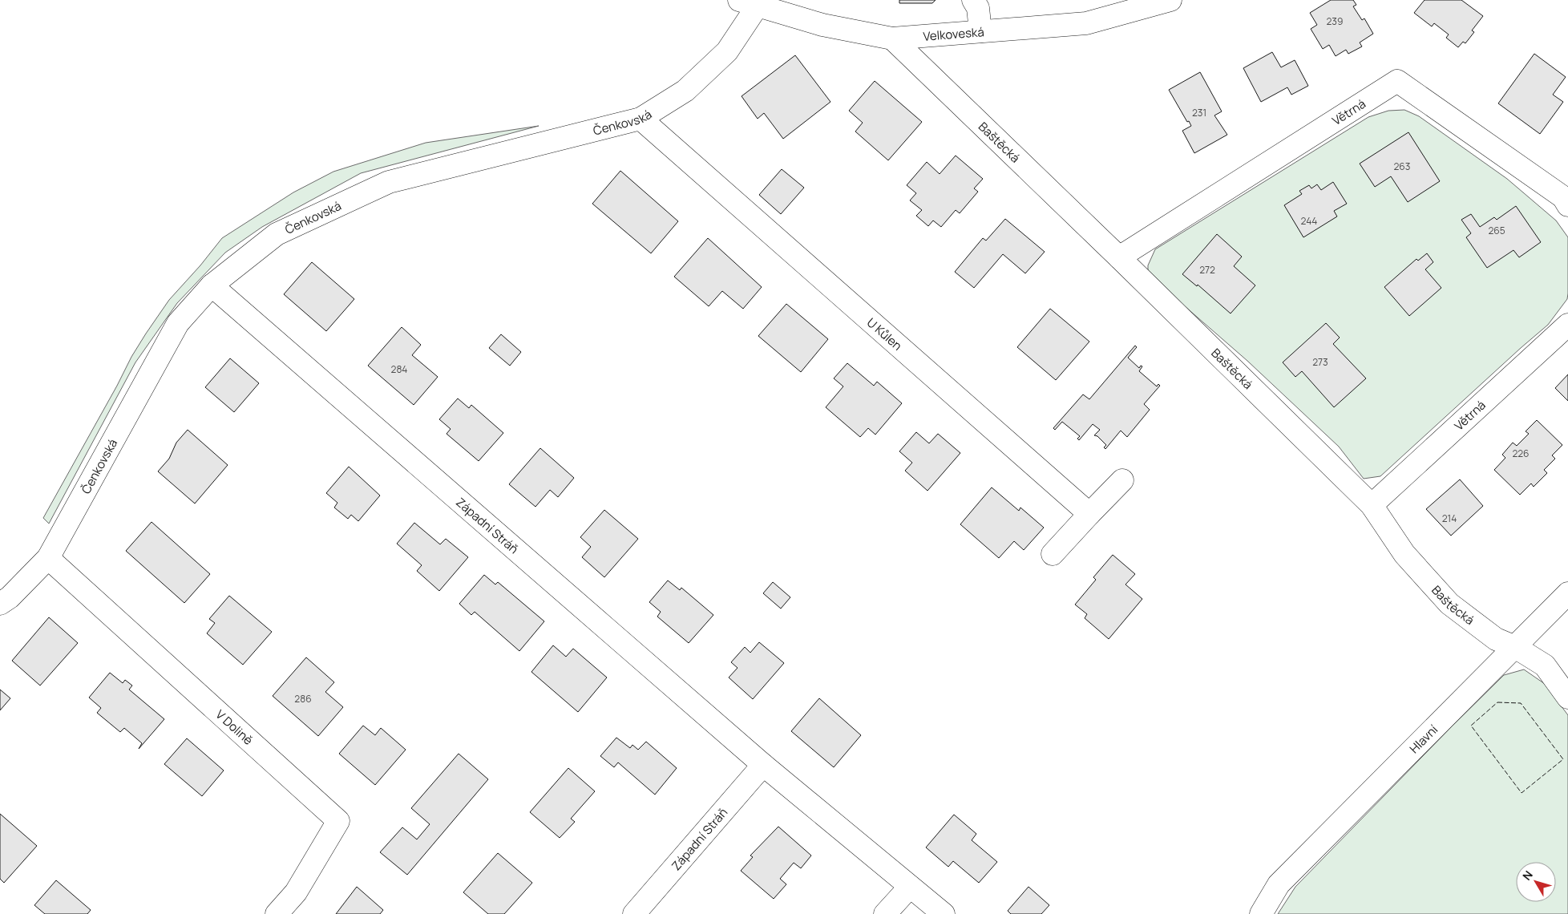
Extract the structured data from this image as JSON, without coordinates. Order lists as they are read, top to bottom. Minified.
{"streets":{"street":["Velkoveská","Větrná","Čenkovská","Baštěcká","U Kůlen","Západní Stráň","V Dolině","Hlavní"]},"crossings":[["Velkoveská","Čenkovská"],["Velkoveská","Baštěcká"],["Větrná","Baštěcká"],["Čenkovská","U Kůlen"],["Čenkovská","Západní Stráň"],["Čenkovská","V Dolině"],["Baštěcká","Hlavní"]],"house_numbers":["239","231","263","244","265","272","273","284","226","214","286"],"north":"top left"}
